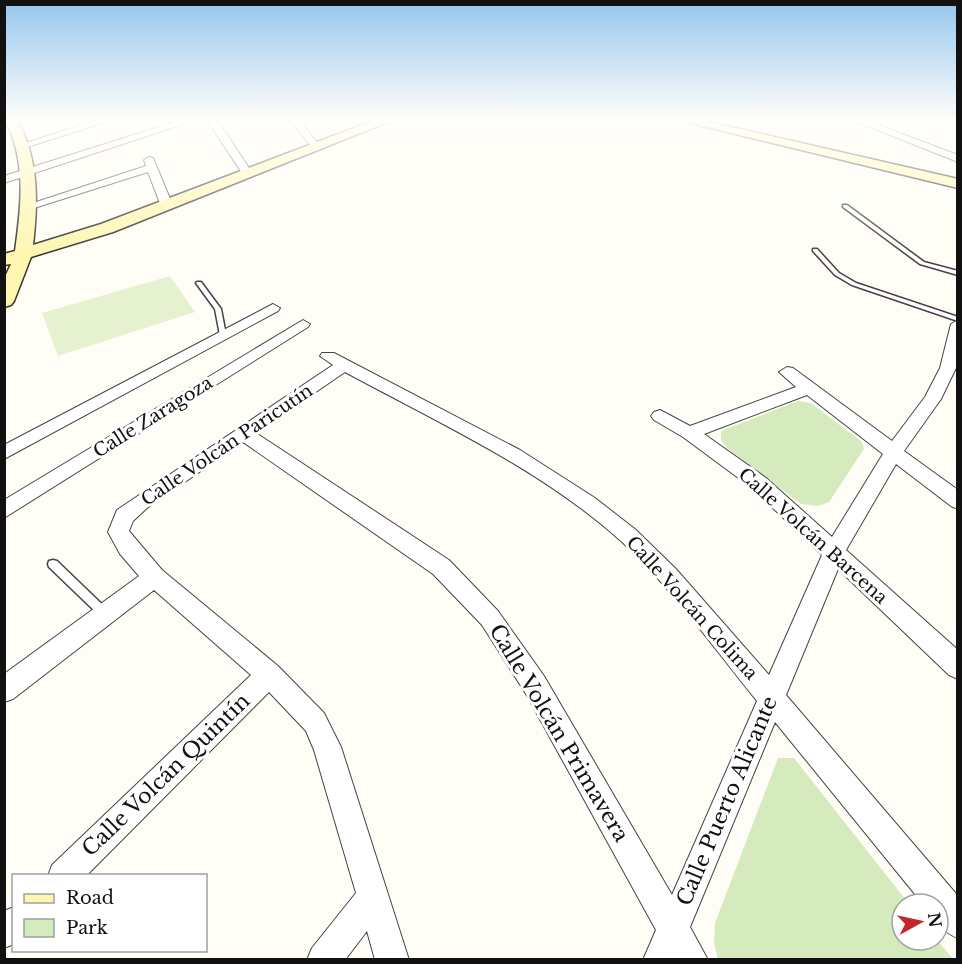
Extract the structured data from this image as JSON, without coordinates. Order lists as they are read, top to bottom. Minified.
{"streets":{"street":["Calle Zaragoza","Calle Volcán Paricutín","Calle Volcán Barcena","Calle Volcán Colima","Calle Volcán Primavera","Calle Volcán Quintín","Calle Puerto Alicante"]},"crossings":[["Calle Volcán Paricutín","Calle Volcán Colima"],["Calle Volcán Paricutín","Calle Volcán Primavera"],["Calle Volcán Barcena","Calle Puerto Alicante"],["Calle Volcán Colima","Calle Puerto Alicante"],["Calle Volcán Primavera","Calle Puerto Alicante"]],"legend":["Road","Park"],"north":"right"}
